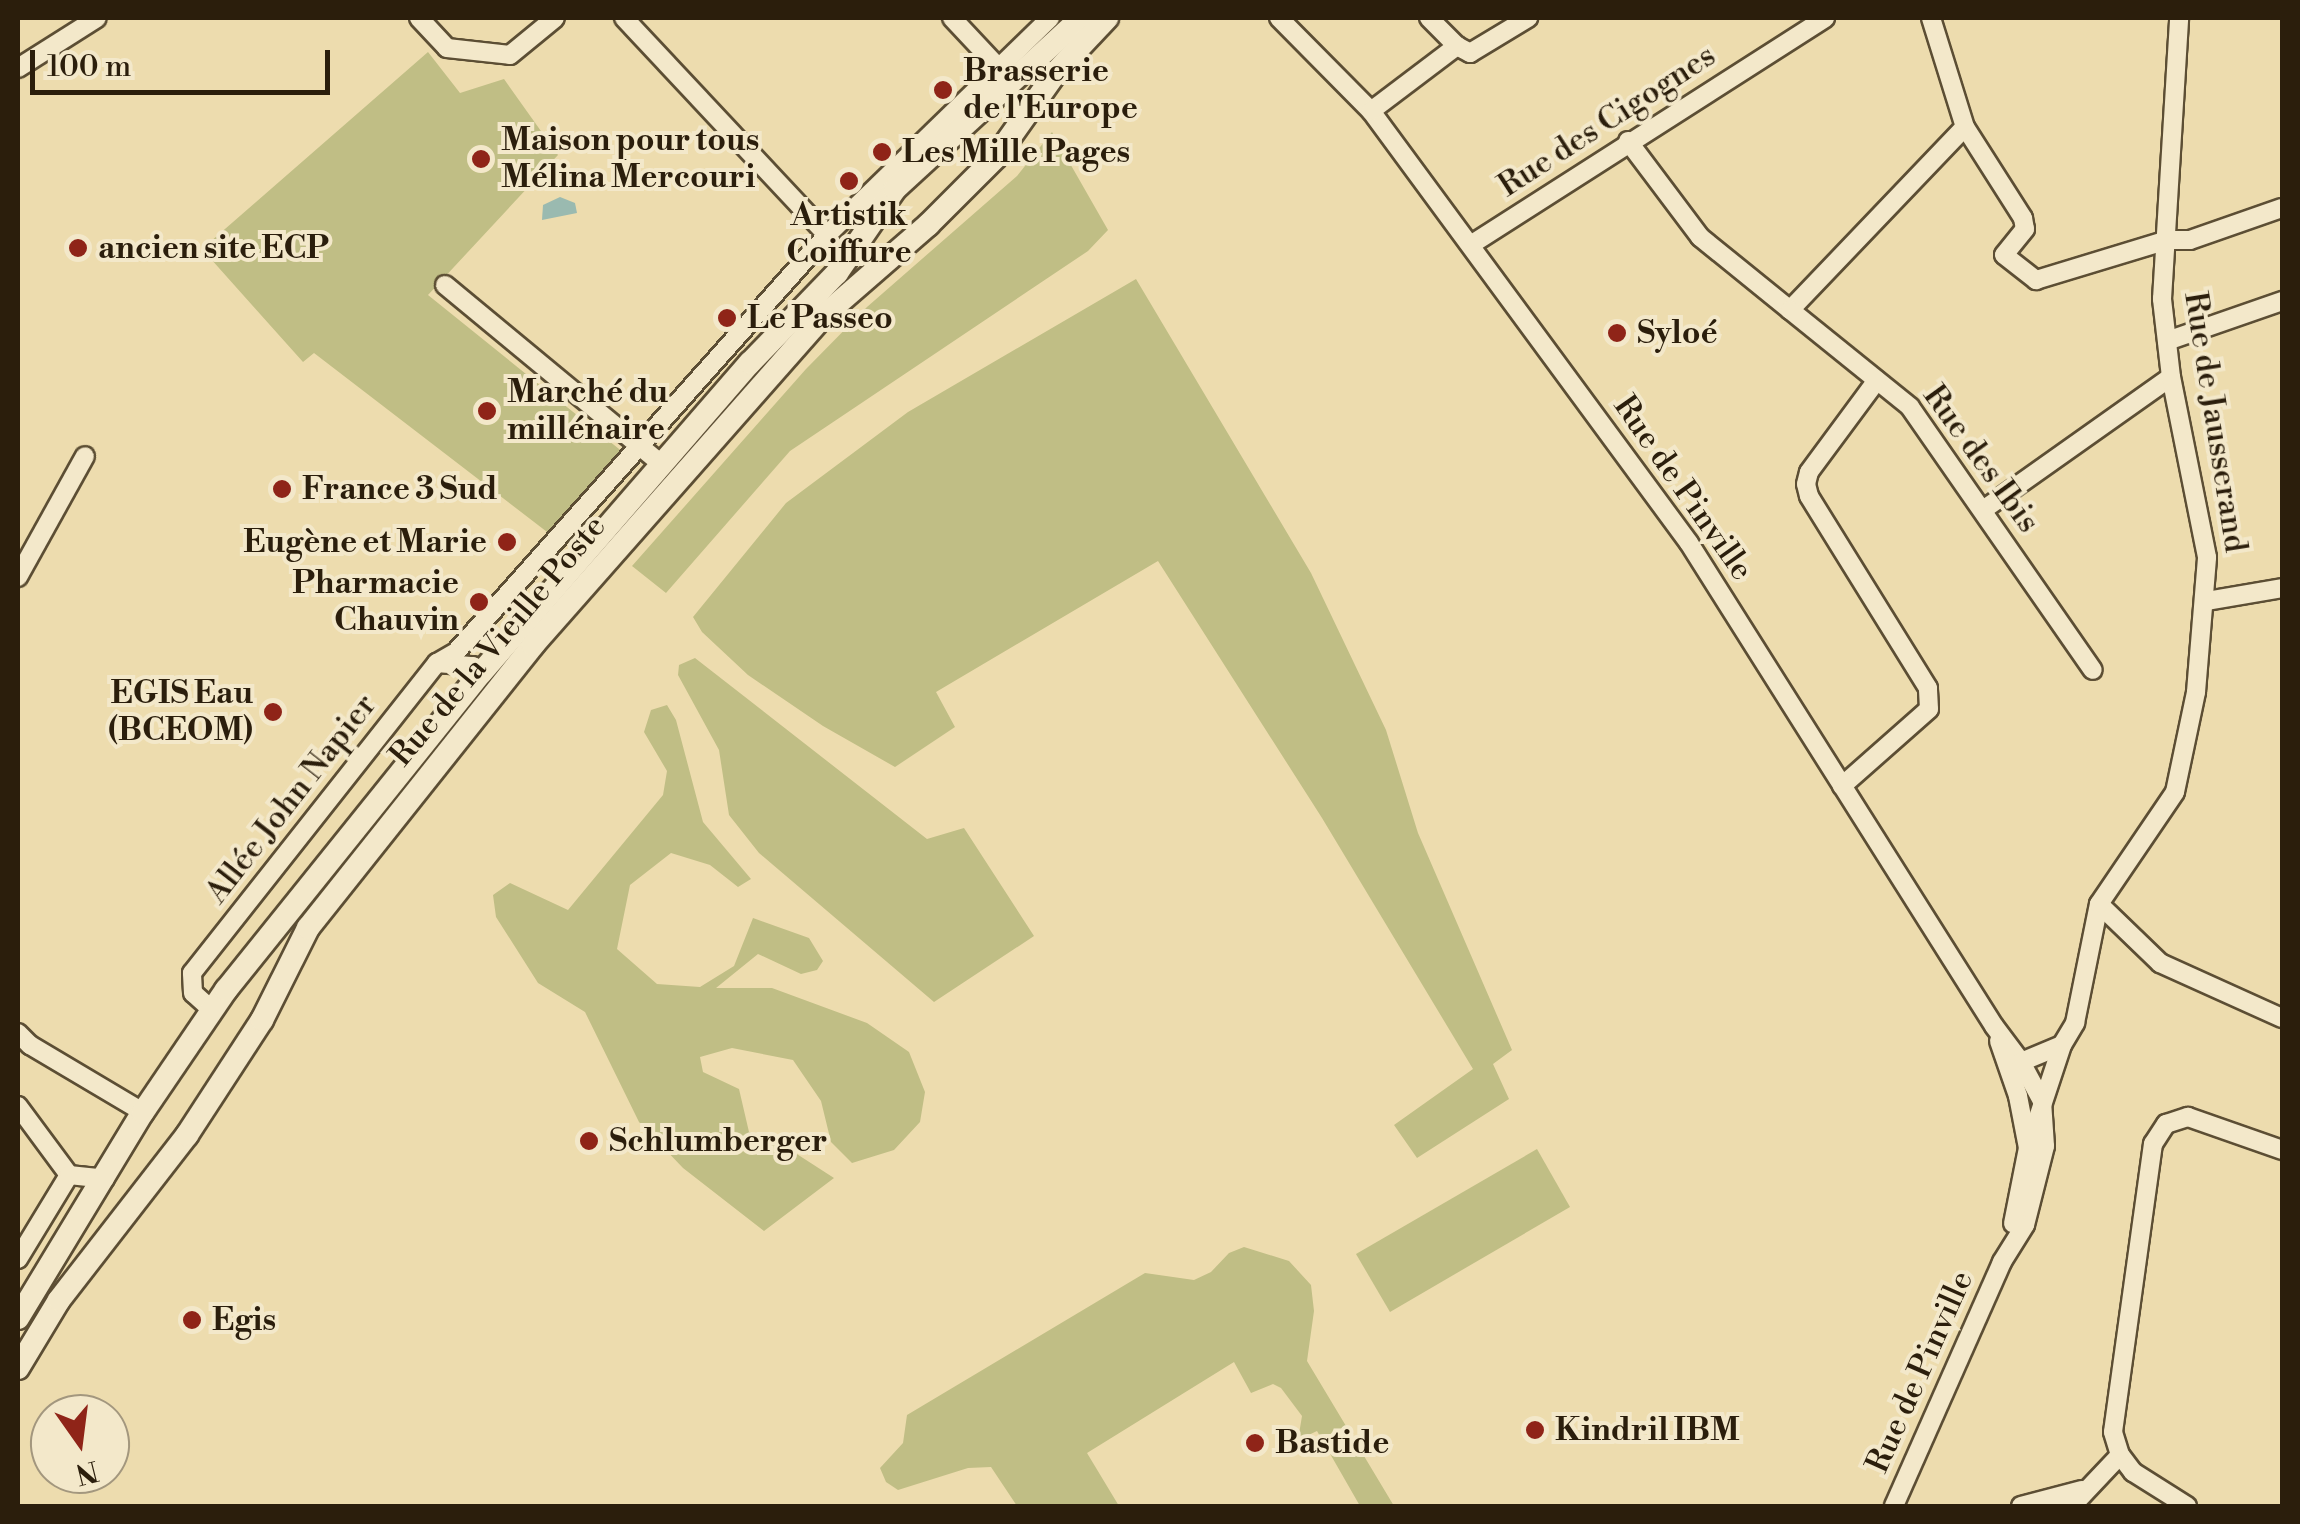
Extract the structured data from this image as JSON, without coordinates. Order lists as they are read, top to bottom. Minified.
{"streets":{"main road":["Rue de la Vieille Poste"],"street":["Rue des Cigognes","Rue de Jausserand","Rue des Ibis","Rue de Pinville","Allée John Napier"]},"crossings":[["Rue des Cigognes","Rue des Ibis"],["Rue des Cigognes","Rue de Pinville"],["Rue de Jausserand","Rue de Pinville"],["Rue de la Vieille Poste","Allée John Napier"]],"places":["Brasserie de l'Europe","Les Mille Pages","Maison pour tous Mélina Mercouri","Artistik Coiffure","ancien site ECP","Le Passeo","Syloé","Marché du millénaire","France 3 Sud","Eugène et Marie","Pharmacie Chauvin","EGIS Eau (BCEOM)","Schlumberger","Egis","Kindril IBM","Bastide"],"scale_bar":"100 m","north":"bottom"}
